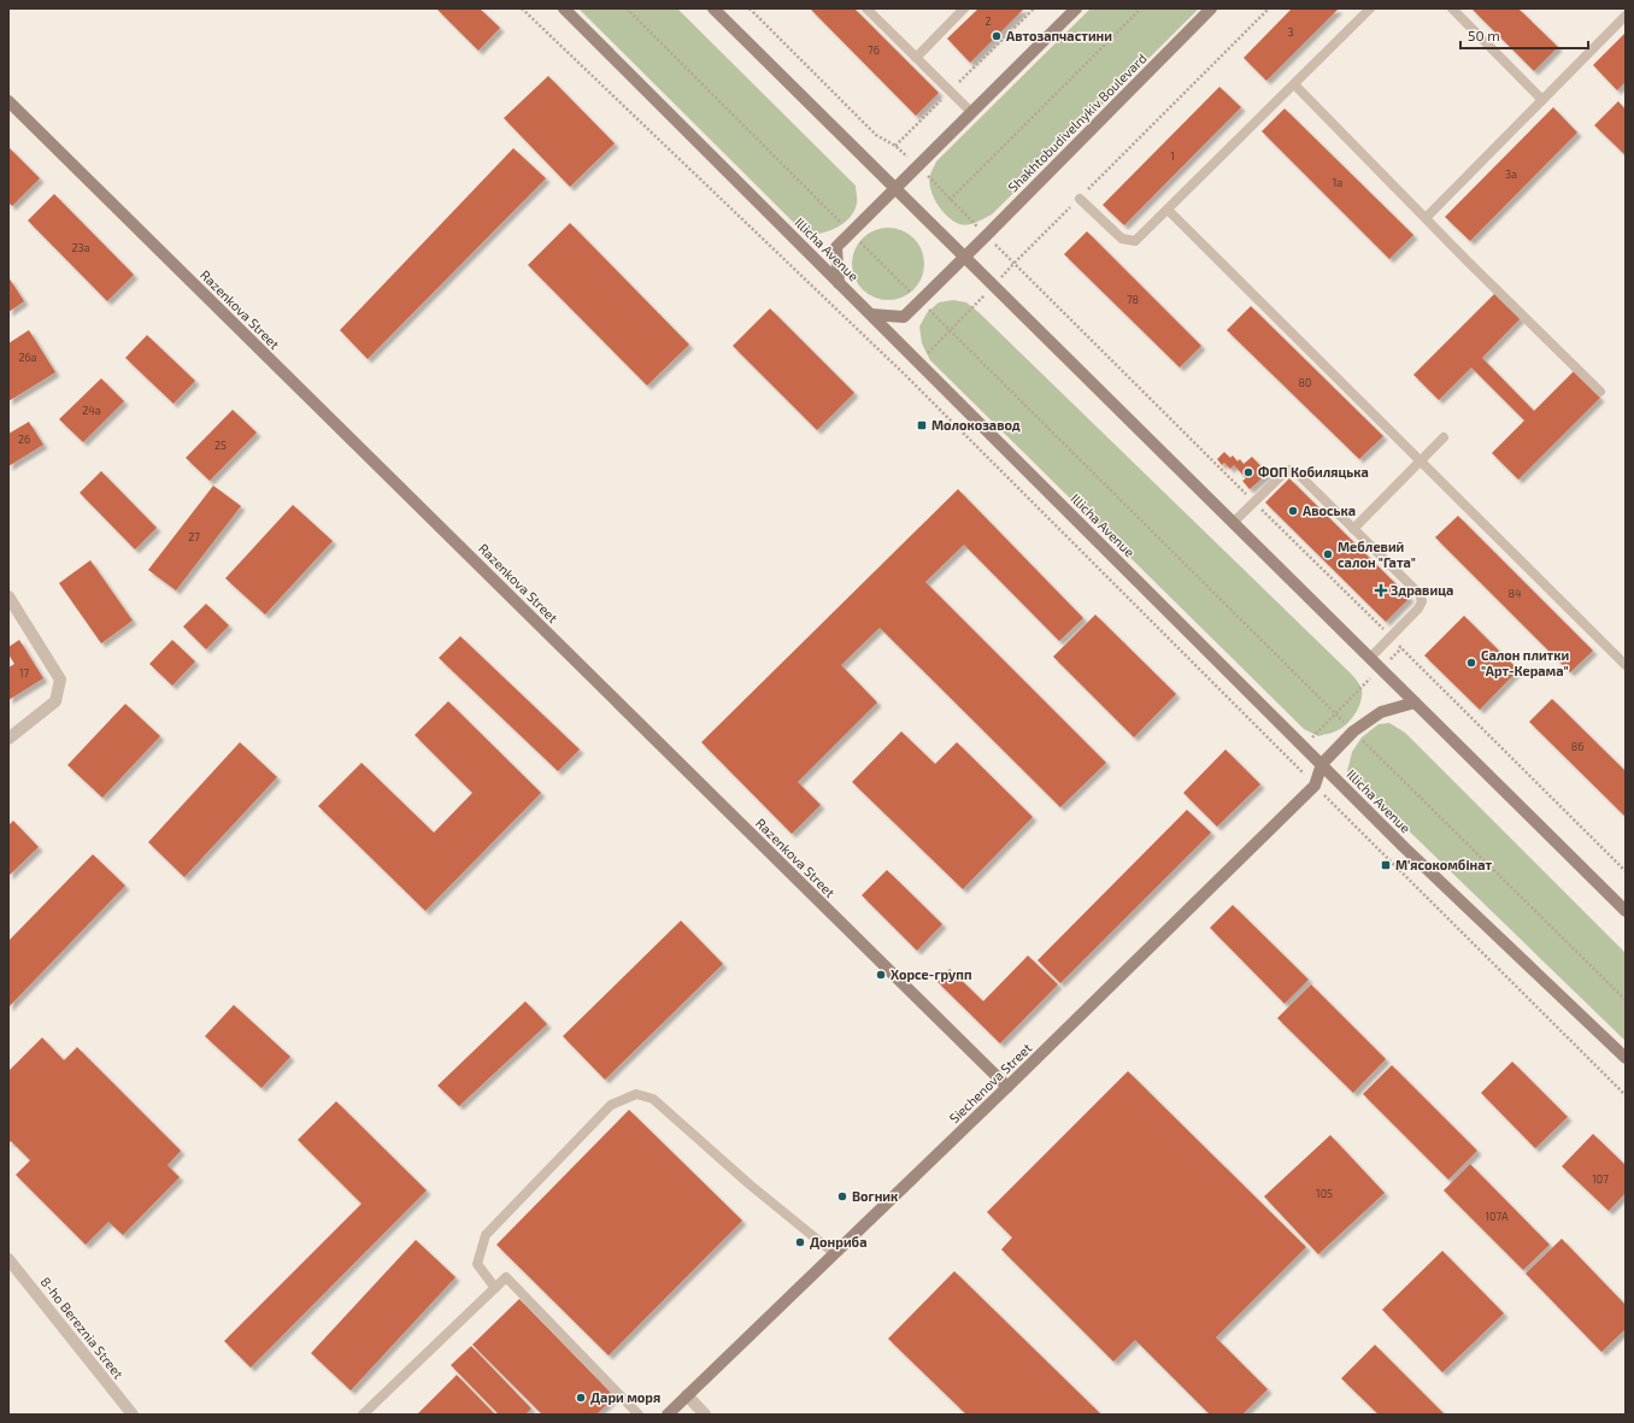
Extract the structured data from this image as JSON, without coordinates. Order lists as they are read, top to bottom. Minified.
{"streets":{"main road":["Shakhtobudivelnykiv Boulevard","Illicha Avenue","Razenkova Street","Siechenova Street"],"street":["8-ho Bereznia Street"]},"crossings":[["Shakhtobudivelnykiv Boulevard","Illicha Avenue"],["Razenkova Street","Siechenova Street"]],"places":{"other":["Автозапчастини","ФОП Кобиляцька","Авоська","Меблевий салон \"Гата\"","Салон плитки \"Арт-Керама\"","Хорсе-групп","Вогник","Донриба","Дари моря"],"transit":["Молокозавод","М'ясокомбінат"],"health":["Здравица"]},"house_numbers":["2","3","76","1","3а","1а","23а","78","26а","80","24а","26","25","27","84","17","86","107","105","107А"],"scale_bar":"50 m"}
